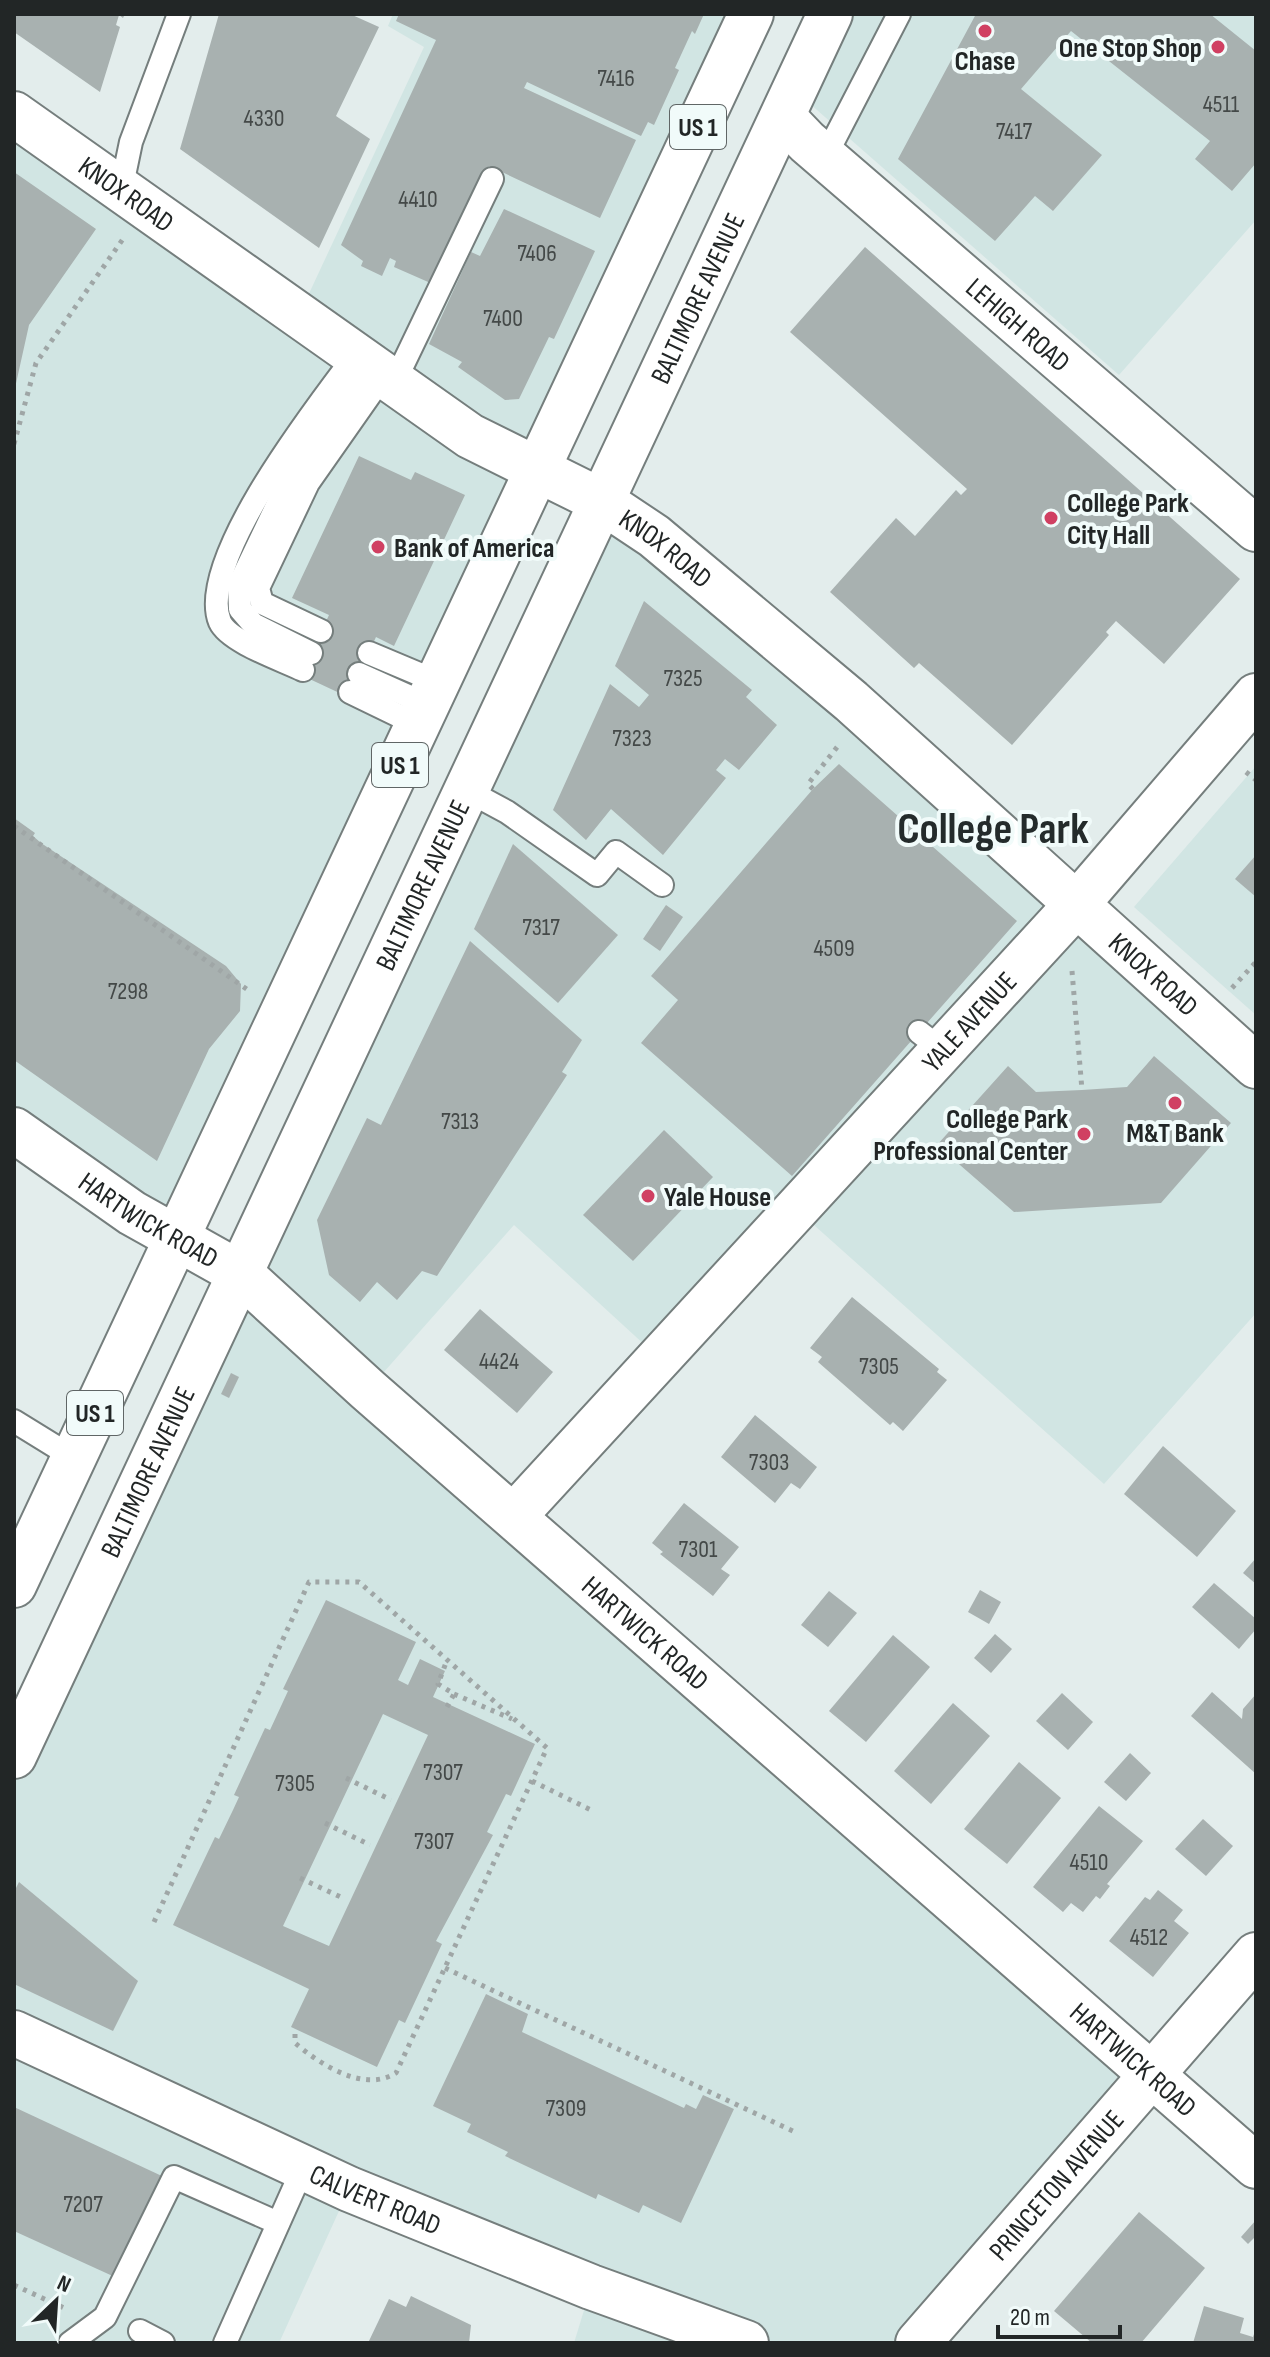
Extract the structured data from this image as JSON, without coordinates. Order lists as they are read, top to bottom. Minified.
{"streets":{"street":["US 1","KNOX ROAD","BALTIMORE AVENUE","LEHIGH ROAD","YALE AVENUE","HARTWICK ROAD","PRINCETON AVENUE","CALVERT ROAD"]},"crossings":[["US 1","KNOX ROAD"],["US 1","HARTWICK ROAD"],["KNOX ROAD","BALTIMORE AVENUE"],["KNOX ROAD","YALE AVENUE"],["BALTIMORE AVENUE","LEHIGH ROAD"],["BALTIMORE AVENUE","HARTWICK ROAD"],["YALE AVENUE","HARTWICK ROAD"],["HARTWICK ROAD","PRINCETON AVENUE"]],"districts":["College Park"],"places":["Chase","One Stop Shop","College Park City Hall","Bank of America","M&T Bank","College Park Professional Center","Yale House"],"house_numbers":["7416","4511","4330","7417","4410","7406","7400","7325","7323","7317","4509","7298","7313","4424","7305","7303","7301","7307","7305","7307","4510","4512","7309","7207"],"scale_bar":"20 m","north":"top right"}
